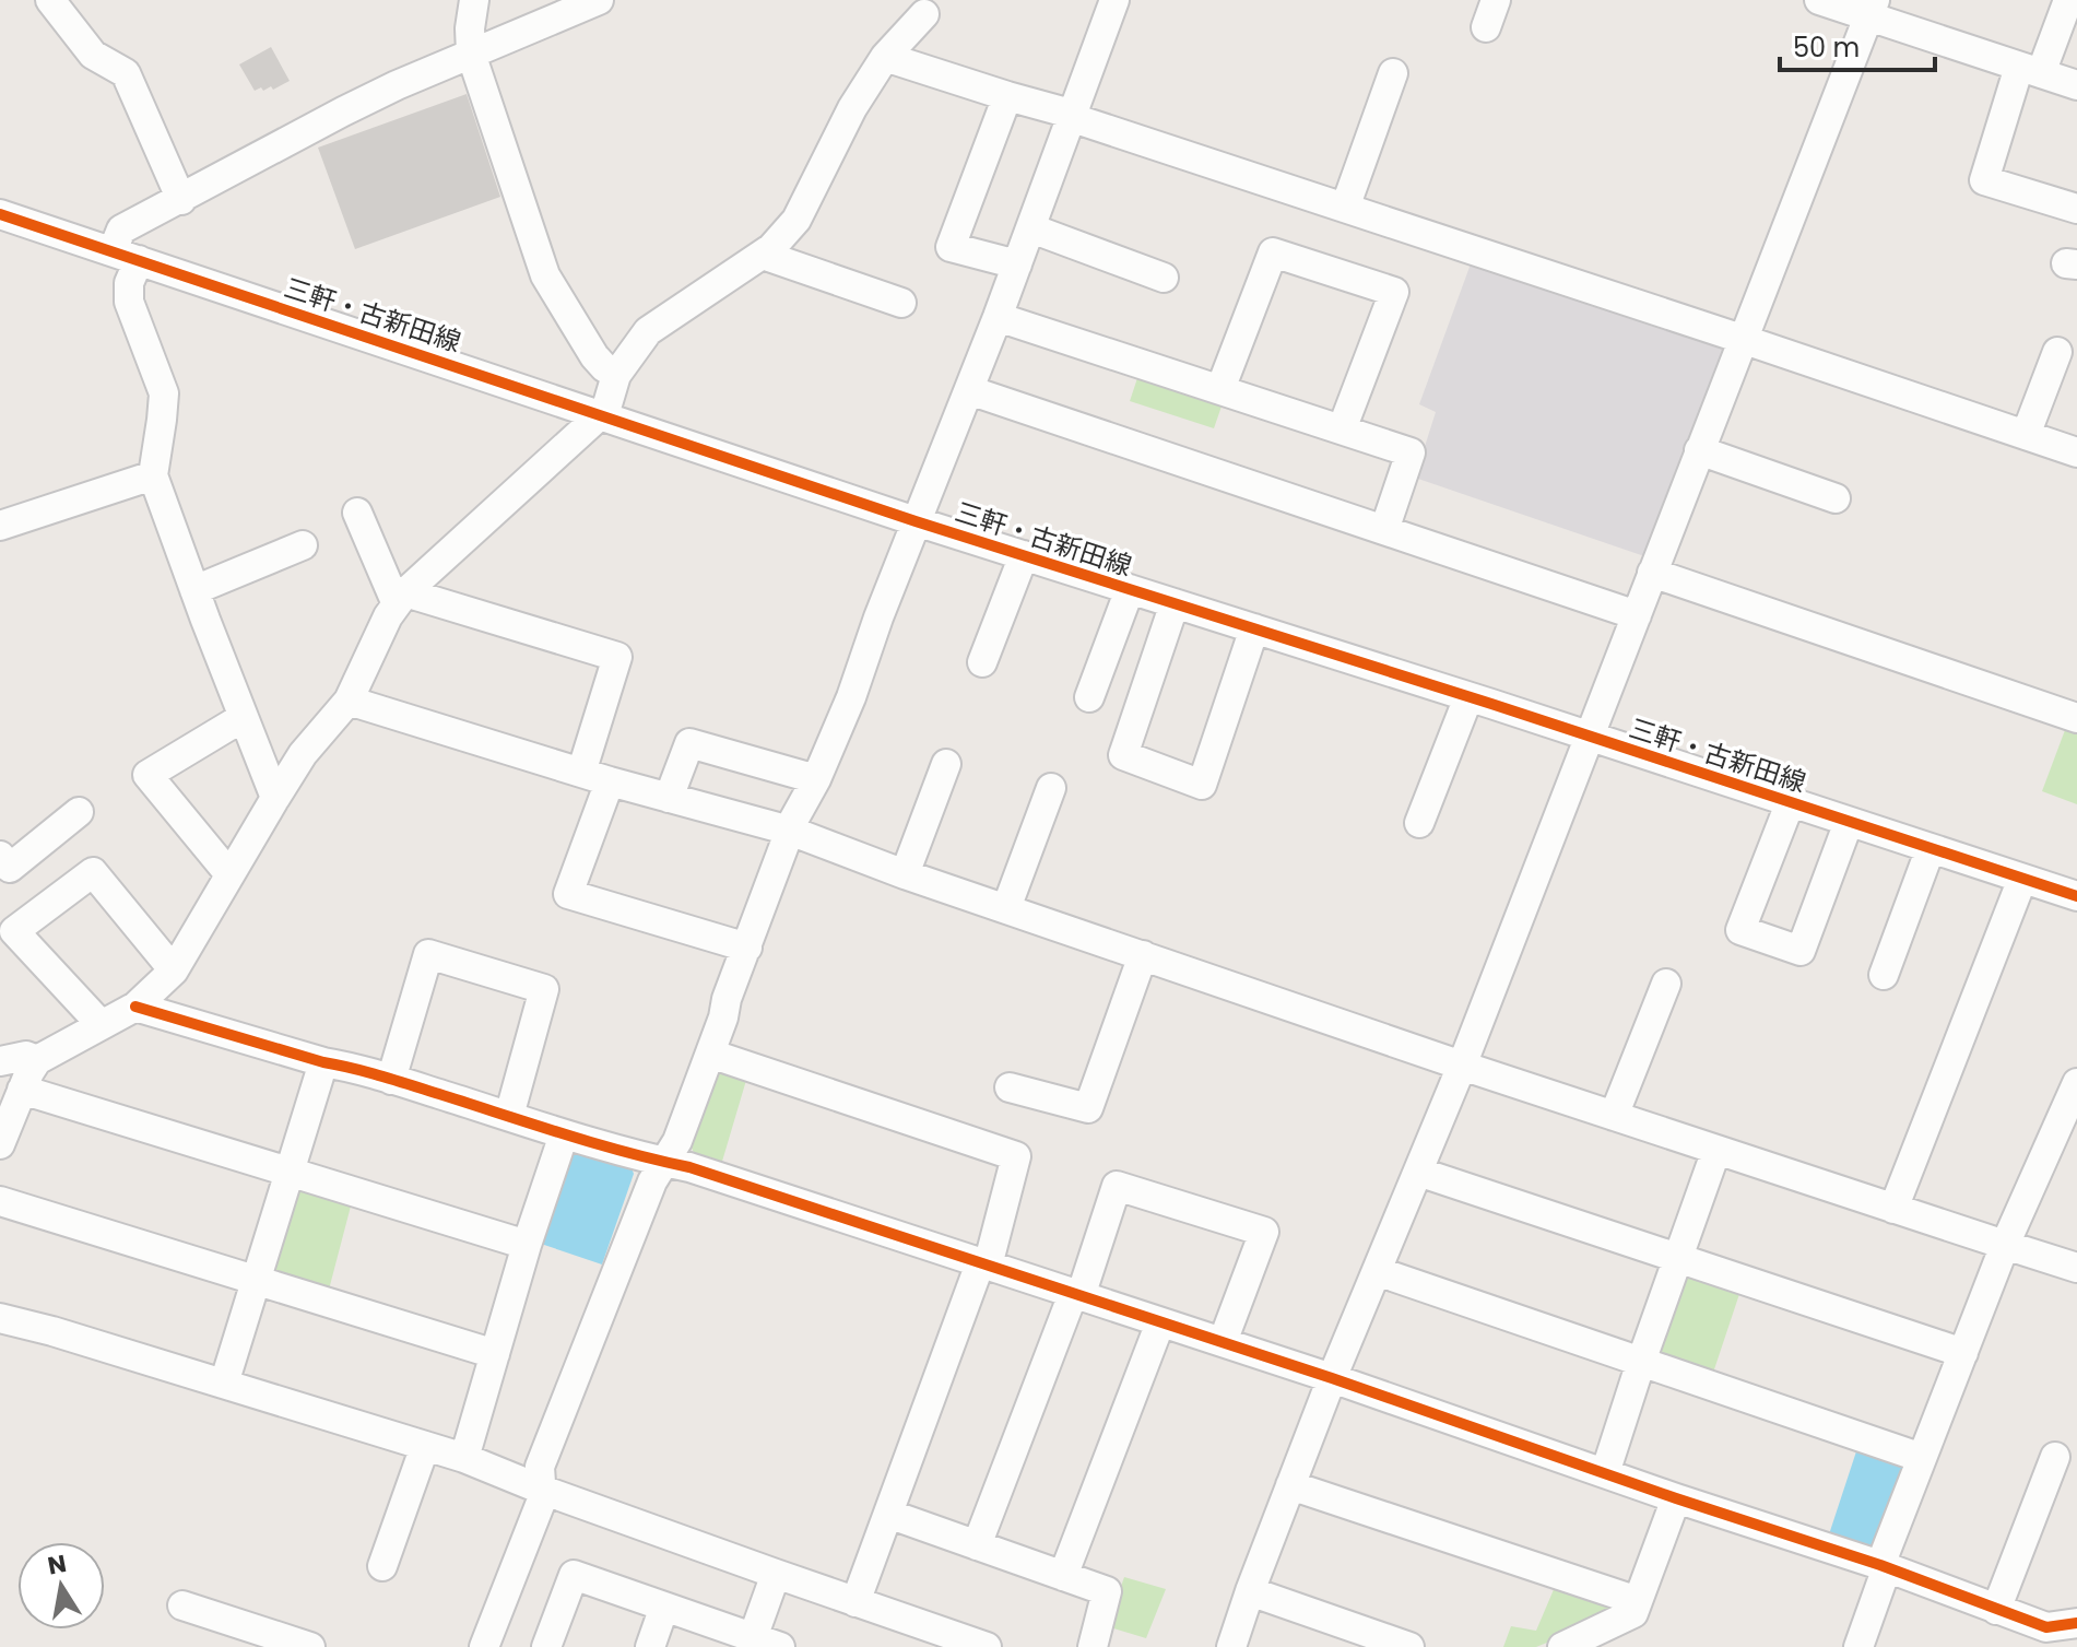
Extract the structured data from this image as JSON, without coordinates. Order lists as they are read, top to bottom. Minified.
{"streets":{"street":["三軒・古新田線"]},"scale_bar":"50 m","north":"top"}
